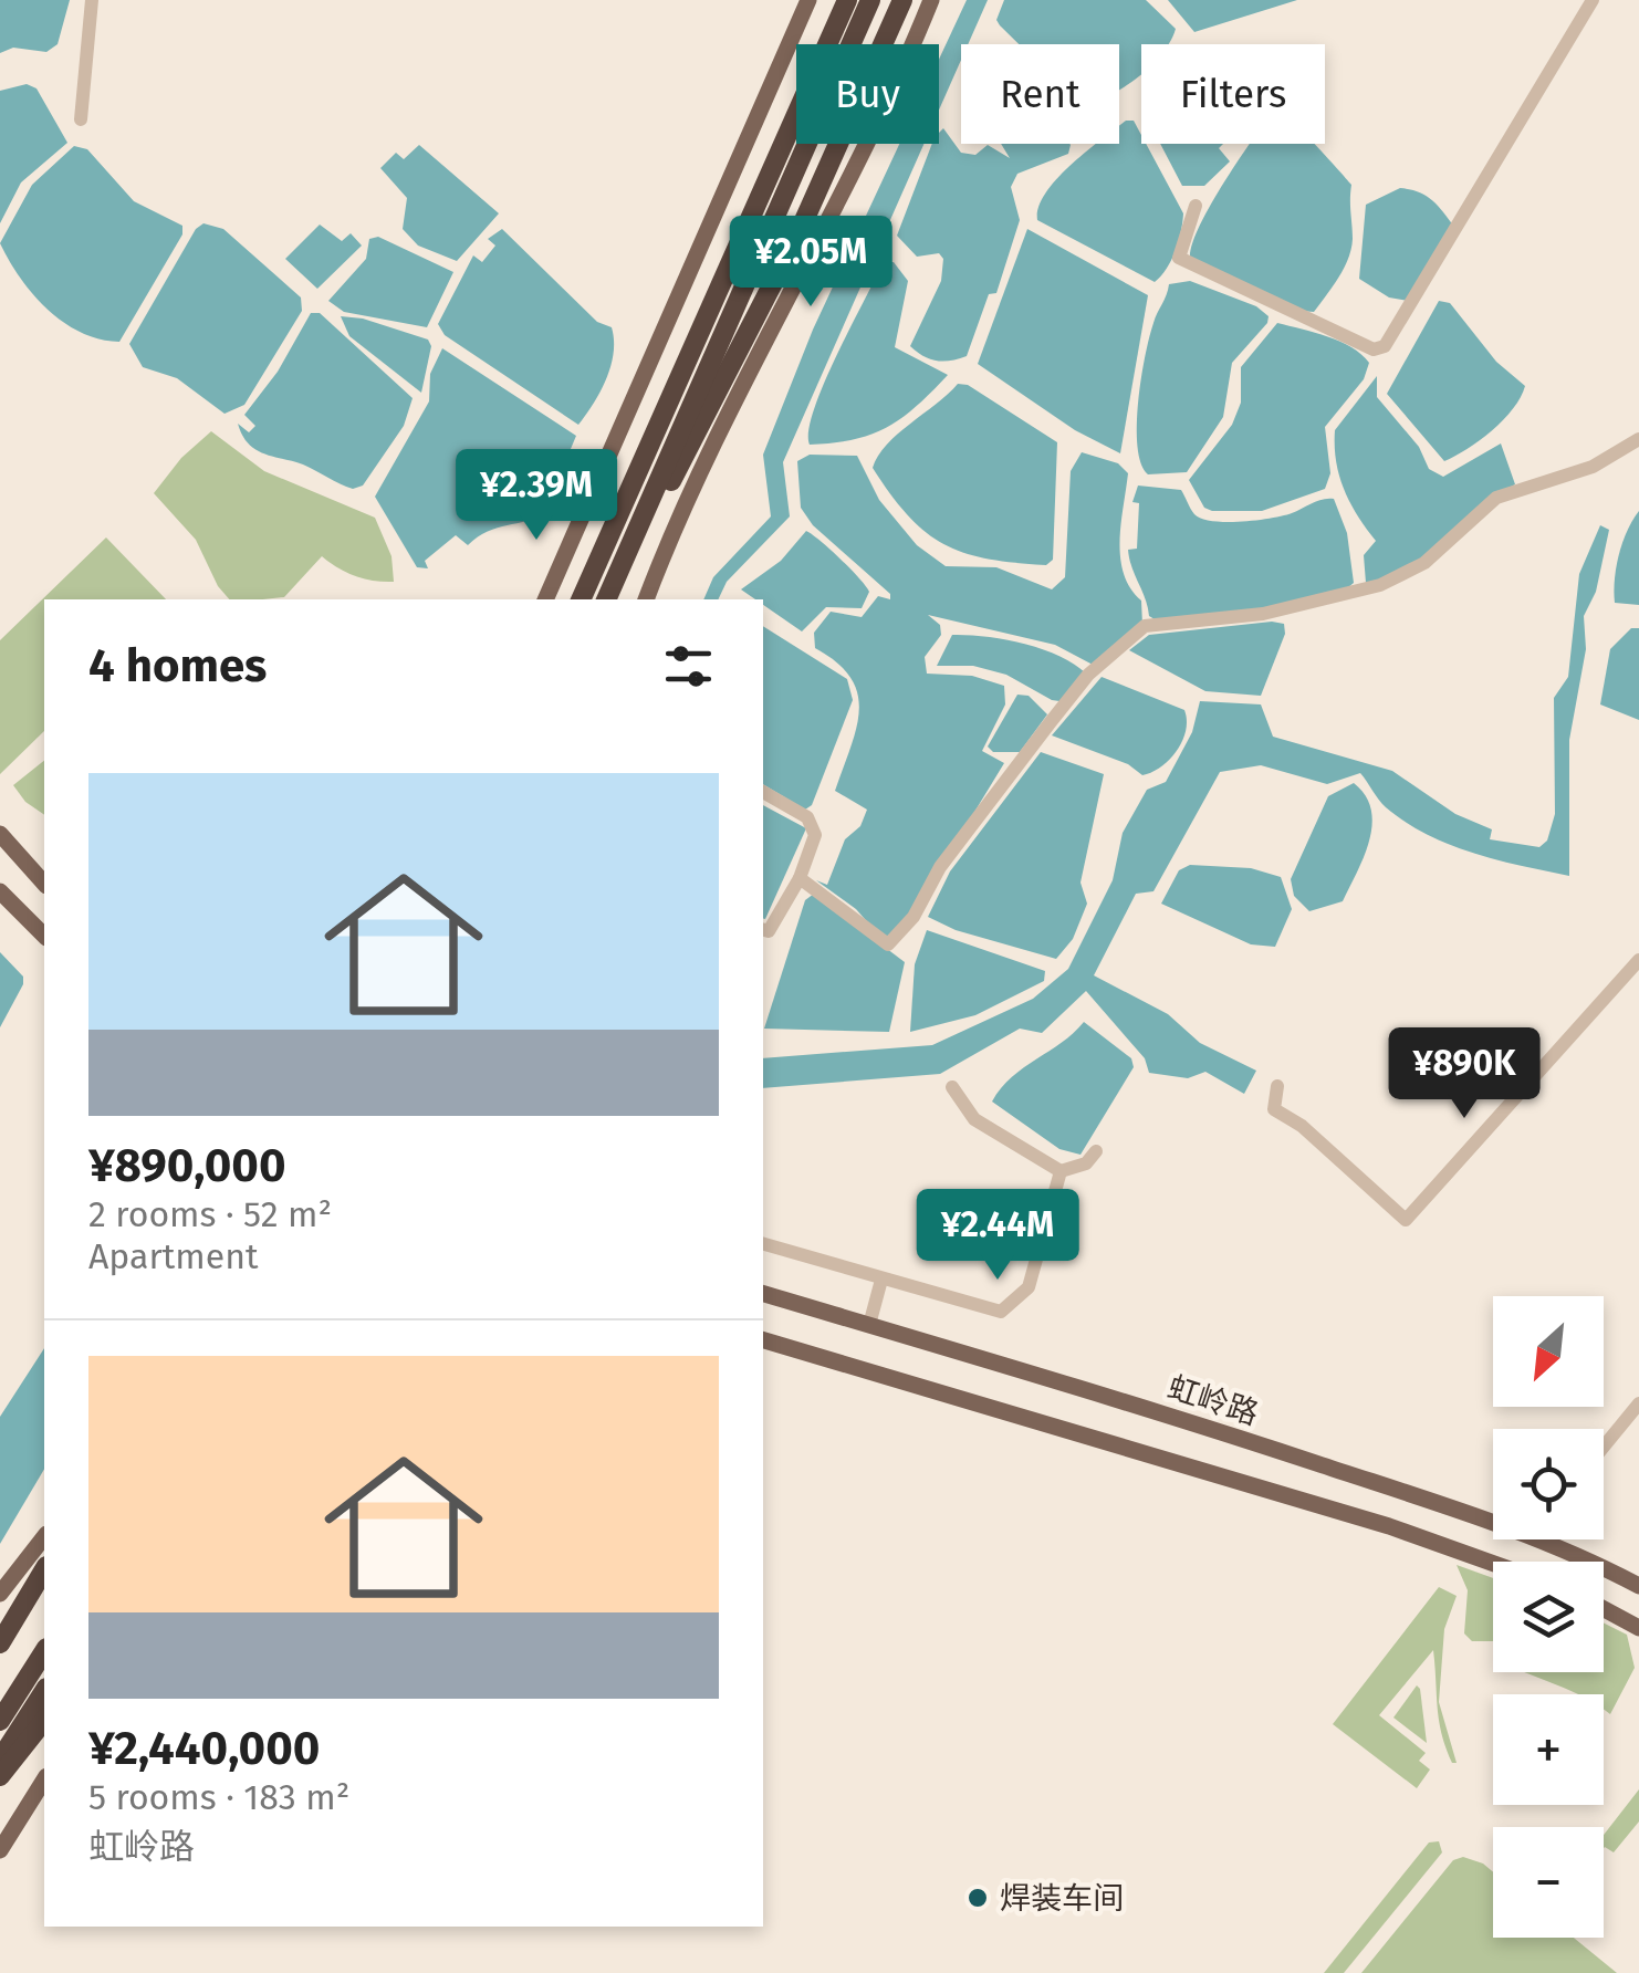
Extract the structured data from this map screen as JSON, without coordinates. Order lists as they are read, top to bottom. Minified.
{"streets":{"main road":["虹岭路"]},"places":["焊装车间"],"north":"bottom left","page":{"chip":["Buy","Rent","Filters"],"price":["¥2.05M","¥2.39M","¥890K","¥2.44M"],"heading":"4 homes","list":[{"name":"¥890,000","note":"2 rooms · 52 m² · Apartment"},{"name":"¥2,440,000","note":"5 rooms · 183 m² · 虹岭路"}],"map_buttons":["+","−"]}}
